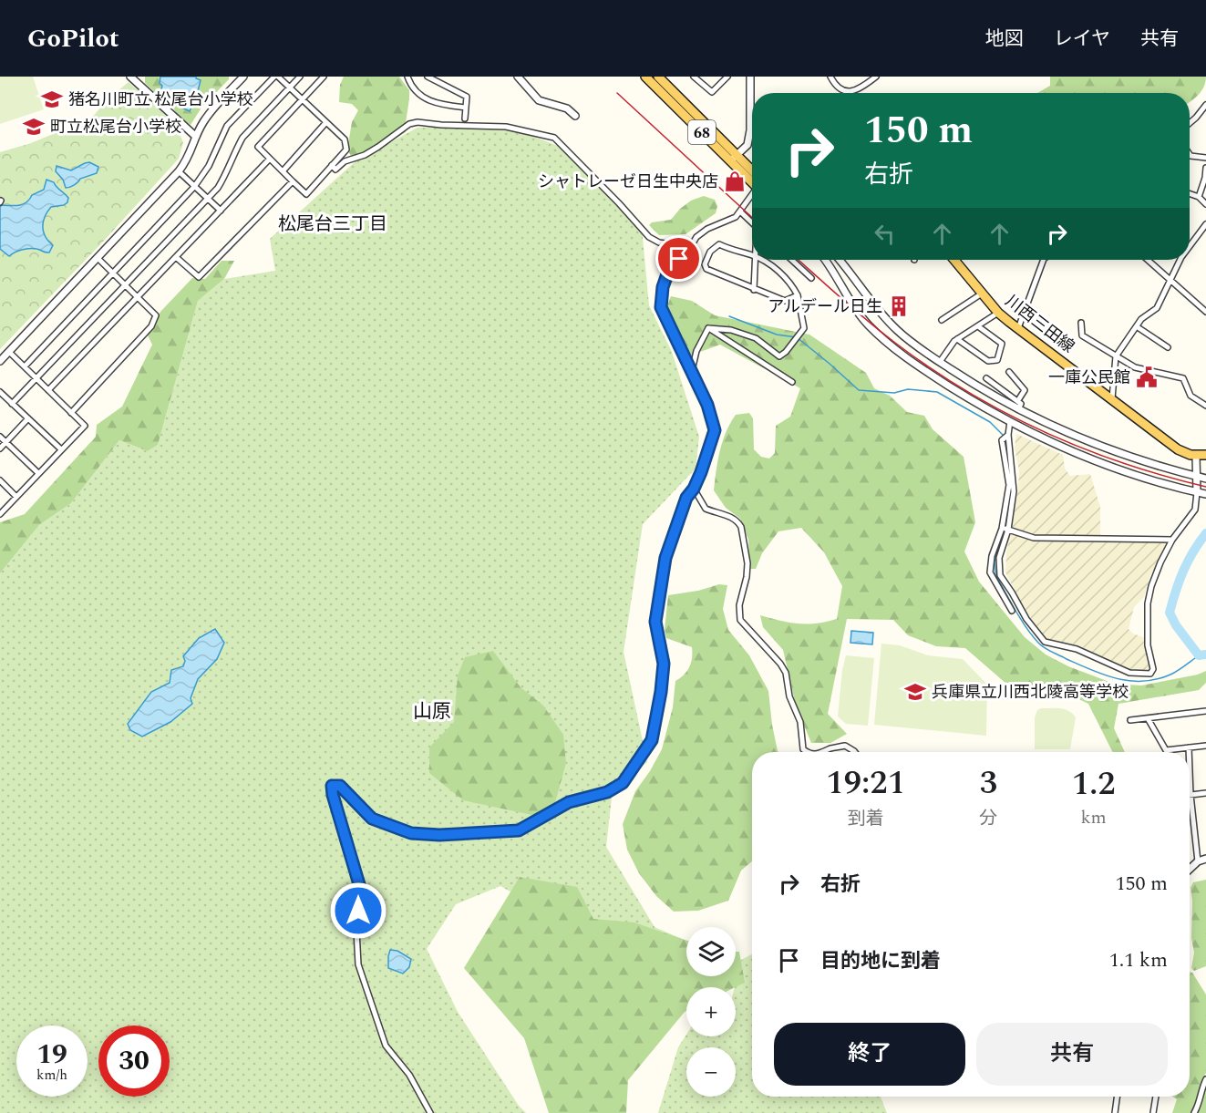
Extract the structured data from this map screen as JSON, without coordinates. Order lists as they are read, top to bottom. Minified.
{"streets":{"main road":["68","川西三田線"]},"districts":["松尾台三丁目","山原"],"places":{"school or university":["猪名川町立 松尾台小学校","町立松尾台小学校","兵庫県立川西北陵高等学校"],"shop":["シャトレーゼ日生中央店"],"building":["アルデール日生"],"public building":["一庫公民館"]},"page":{"header":"GoPilot","nav":["地図","レイヤ","共有"],"turn":["150 m","右折"],"eta":["19:21","到着","3","分","1.2","km"],"list":[{"name":"右折","value":"150 m"},{"name":"目的地に到着","value":"1.1 km"}],"map_buttons":["+","−"],"buttons":["終了","共有"],"speed":"19 km/h","limit":"30"}}
